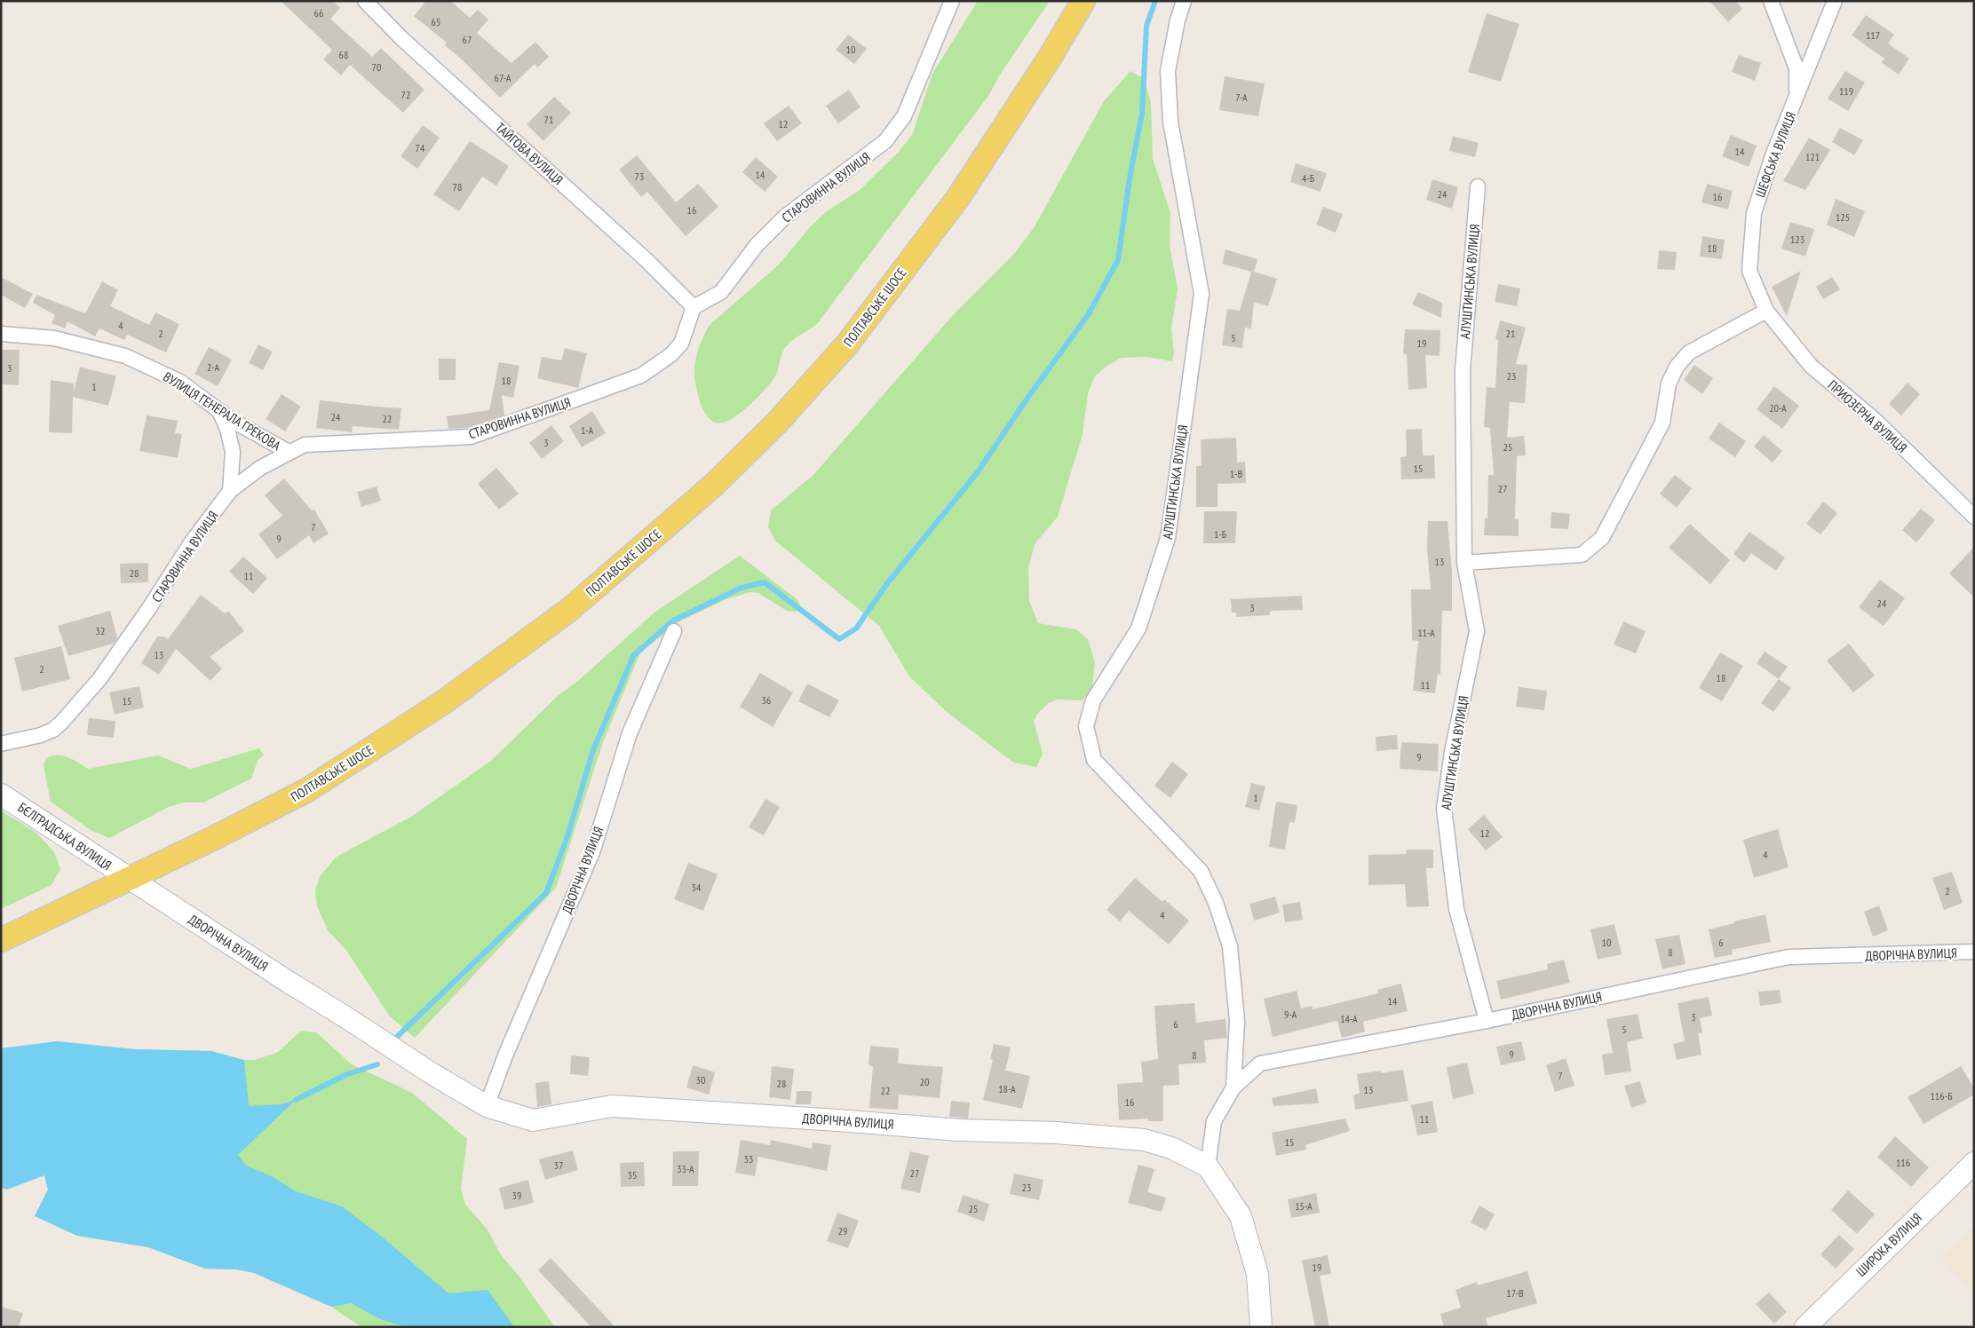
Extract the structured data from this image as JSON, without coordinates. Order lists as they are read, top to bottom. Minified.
{"streets":{"main road":["ПОЛТАВСЬКЕ ШОСЕ"],"street":["ТАЙГОВА ВУЛИЦЯ","ШЕФСЬКА ВУЛИЦЯ","СТАРОВИННА ВУЛИЦЯ","АЛУШТИНСЬКА ВУЛИЦЯ","ВУЛИЦЯ ГЕНЕРАЛА ГРЕКОВА","ПРИОЗЕРНА ВУЛИЦЯ","БЄЛГРАДСЬКА ВУЛИЦЯ","ДВОРІЧНА ВУЛИЦЯ","ШИРОКА ВУЛИЦЯ"]},"crossings":[["ТАЙГОВА ВУЛИЦЯ","СТАРОВИННА ВУЛИЦЯ"],["ШЕФСЬКА ВУЛИЦЯ","ПРИОЗЕРНА ВУЛИЦЯ"],["СТАРОВИННА ВУЛИЦЯ","ВУЛИЦЯ ГЕНЕРАЛА ГРЕКОВА"],["АЛУШТИНСЬКА ВУЛИЦЯ","ДВОРІЧНА ВУЛИЦЯ"],["ПОЛТАВСЬКЕ ШОСЕ","БЄЛГРАДСЬКА ВУЛИЦЯ"],["ПОЛТАВСЬКЕ ШОСЕ","ДВОРІЧНА ВУЛИЦЯ"],["БЄЛГРАДСЬКА ВУЛИЦЯ","ДВОРІЧНА ВУЛИЦЯ"]],"house_numbers":["66","65","117","67","10","68","70","67-А","119","72","7-А","71","12","74","14","121","14","73","4-Б","78","24","16","16","125","123","18","4","2","21","5","19","2-А","3","23","18","1","20-А","24","22","1-А","3","25","15","1-В","27","7","1-Б","9","13","28","11","24","3","32","11-А","13","2","18","11","36","15","9","1","12","4","34","2","4","10","6","8","14","9-А","3","14-А","6","5","9","8","7","30","20","28","18-А","13","22","116-Б","16","11","15","33","116","37","33-А","27","35","23","39","15-А","25","29","19","17-В"]}
